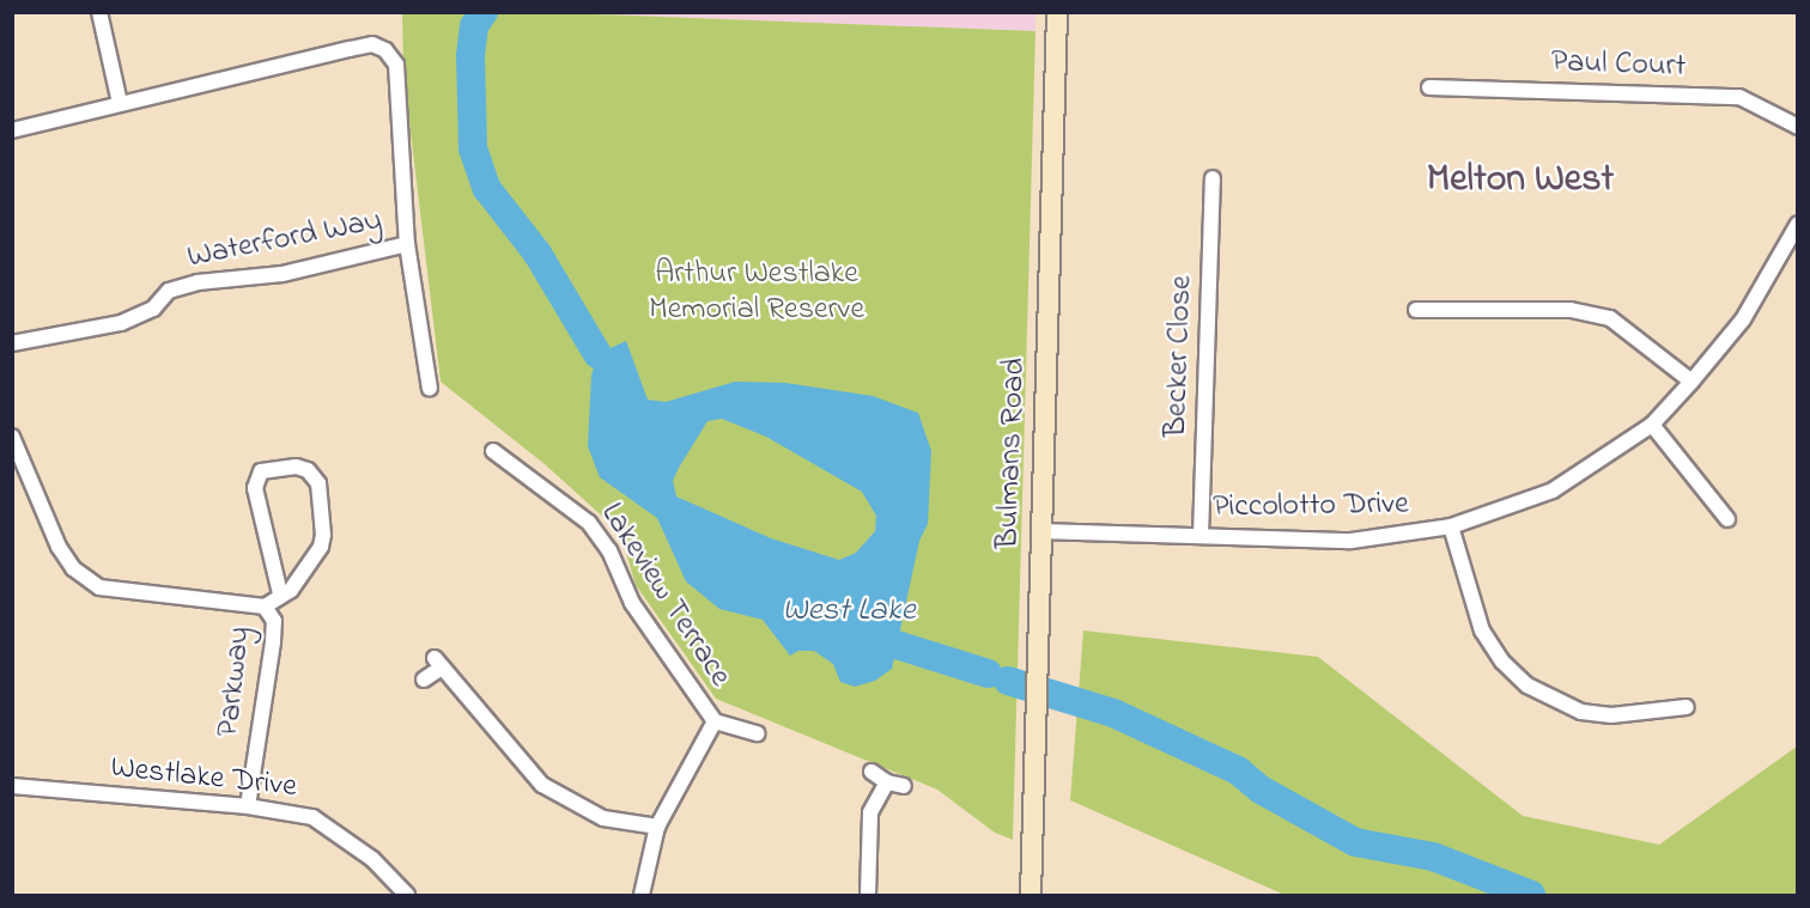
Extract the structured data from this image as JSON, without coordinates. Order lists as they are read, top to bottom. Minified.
{"streets":{"street":["Paul Court","Waterford Way","Becker Close","Bulmans Road","Piccolotto Drive","Lakeview Terrace","Parkway","Westlake Drive"]},"crossings":[["Becker Close","Piccolotto Drive"],["Bulmans Road","Piccolotto Drive"],["Parkway","Westlake Drive"]],"districts":["Melton West"],"water":["West Lake"],"parks":["Arthur Westlake Memorial Reserve"]}
